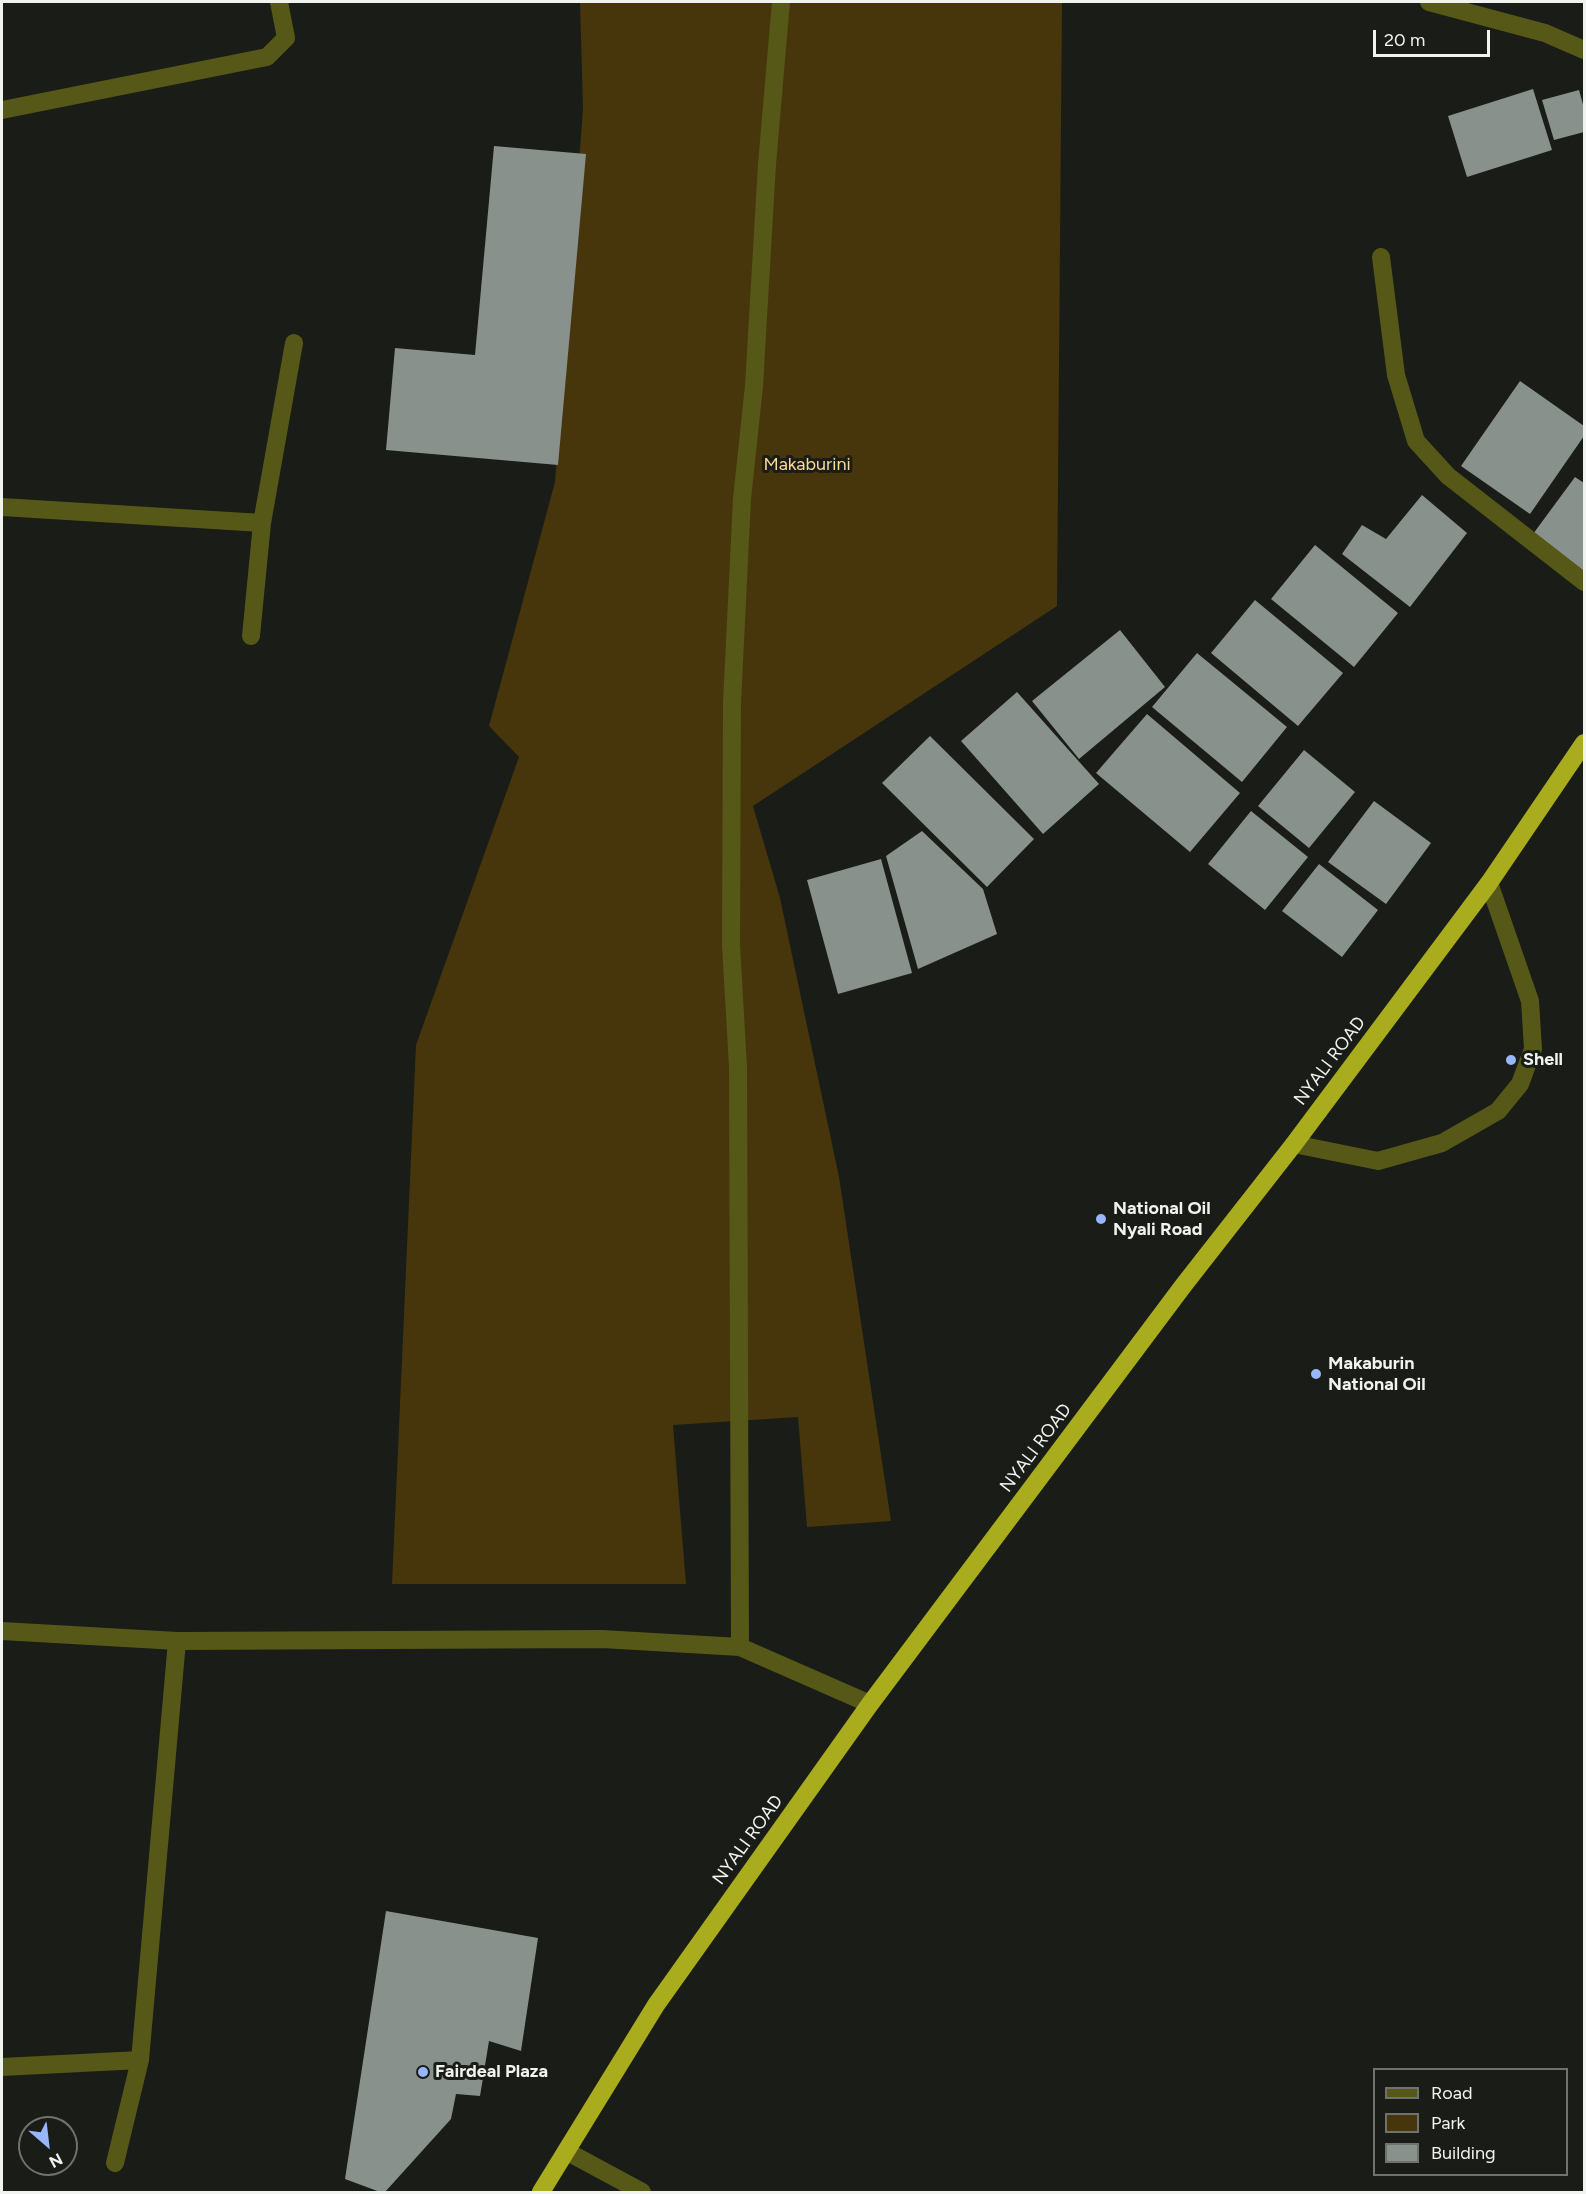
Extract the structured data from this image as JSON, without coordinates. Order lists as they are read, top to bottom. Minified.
{"streets":{"highway":["NYALI ROAD"]},"parks":["Makaburini"],"places":["Shell","National Oil Nyali Road","Makaburin National Oil","Fairdeal Plaza"],"legend":["Road","Park","Building"],"scale_bar":"20 m","north":"bottom right"}
